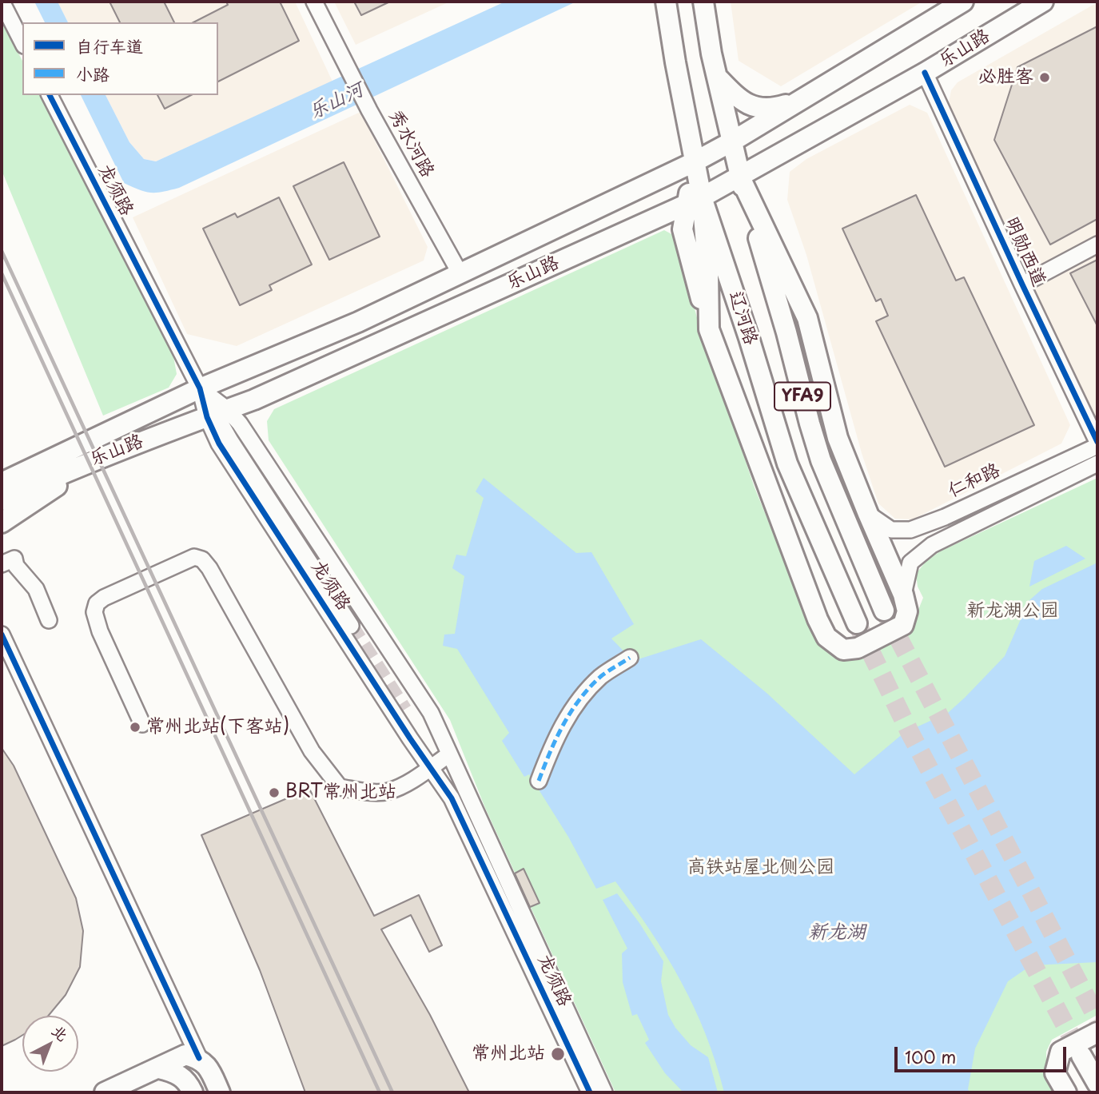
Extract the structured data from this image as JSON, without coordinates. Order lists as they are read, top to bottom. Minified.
{"streets":{"main road":["乐山路","辽河路","YFA9"],"street":["秀水河路","龙须路","明勋西道","仁和路"]},"crossings":[["乐山路","秀水河路"],["乐山路","龙须路"],["乐山路","明勋西道"],["乐山路","辽河路"],["明勋西道","仁和路"]],"water":["乐山河","新龙湖"],"parks":["新龙湖公园","高铁站屋北侧公园"],"places":["必胜客","常州北站(下客站)","BRT常州北站","常州北站"],"legend":["自行车道","小路"],"scale_bar":"100 m","north":"top right"}
